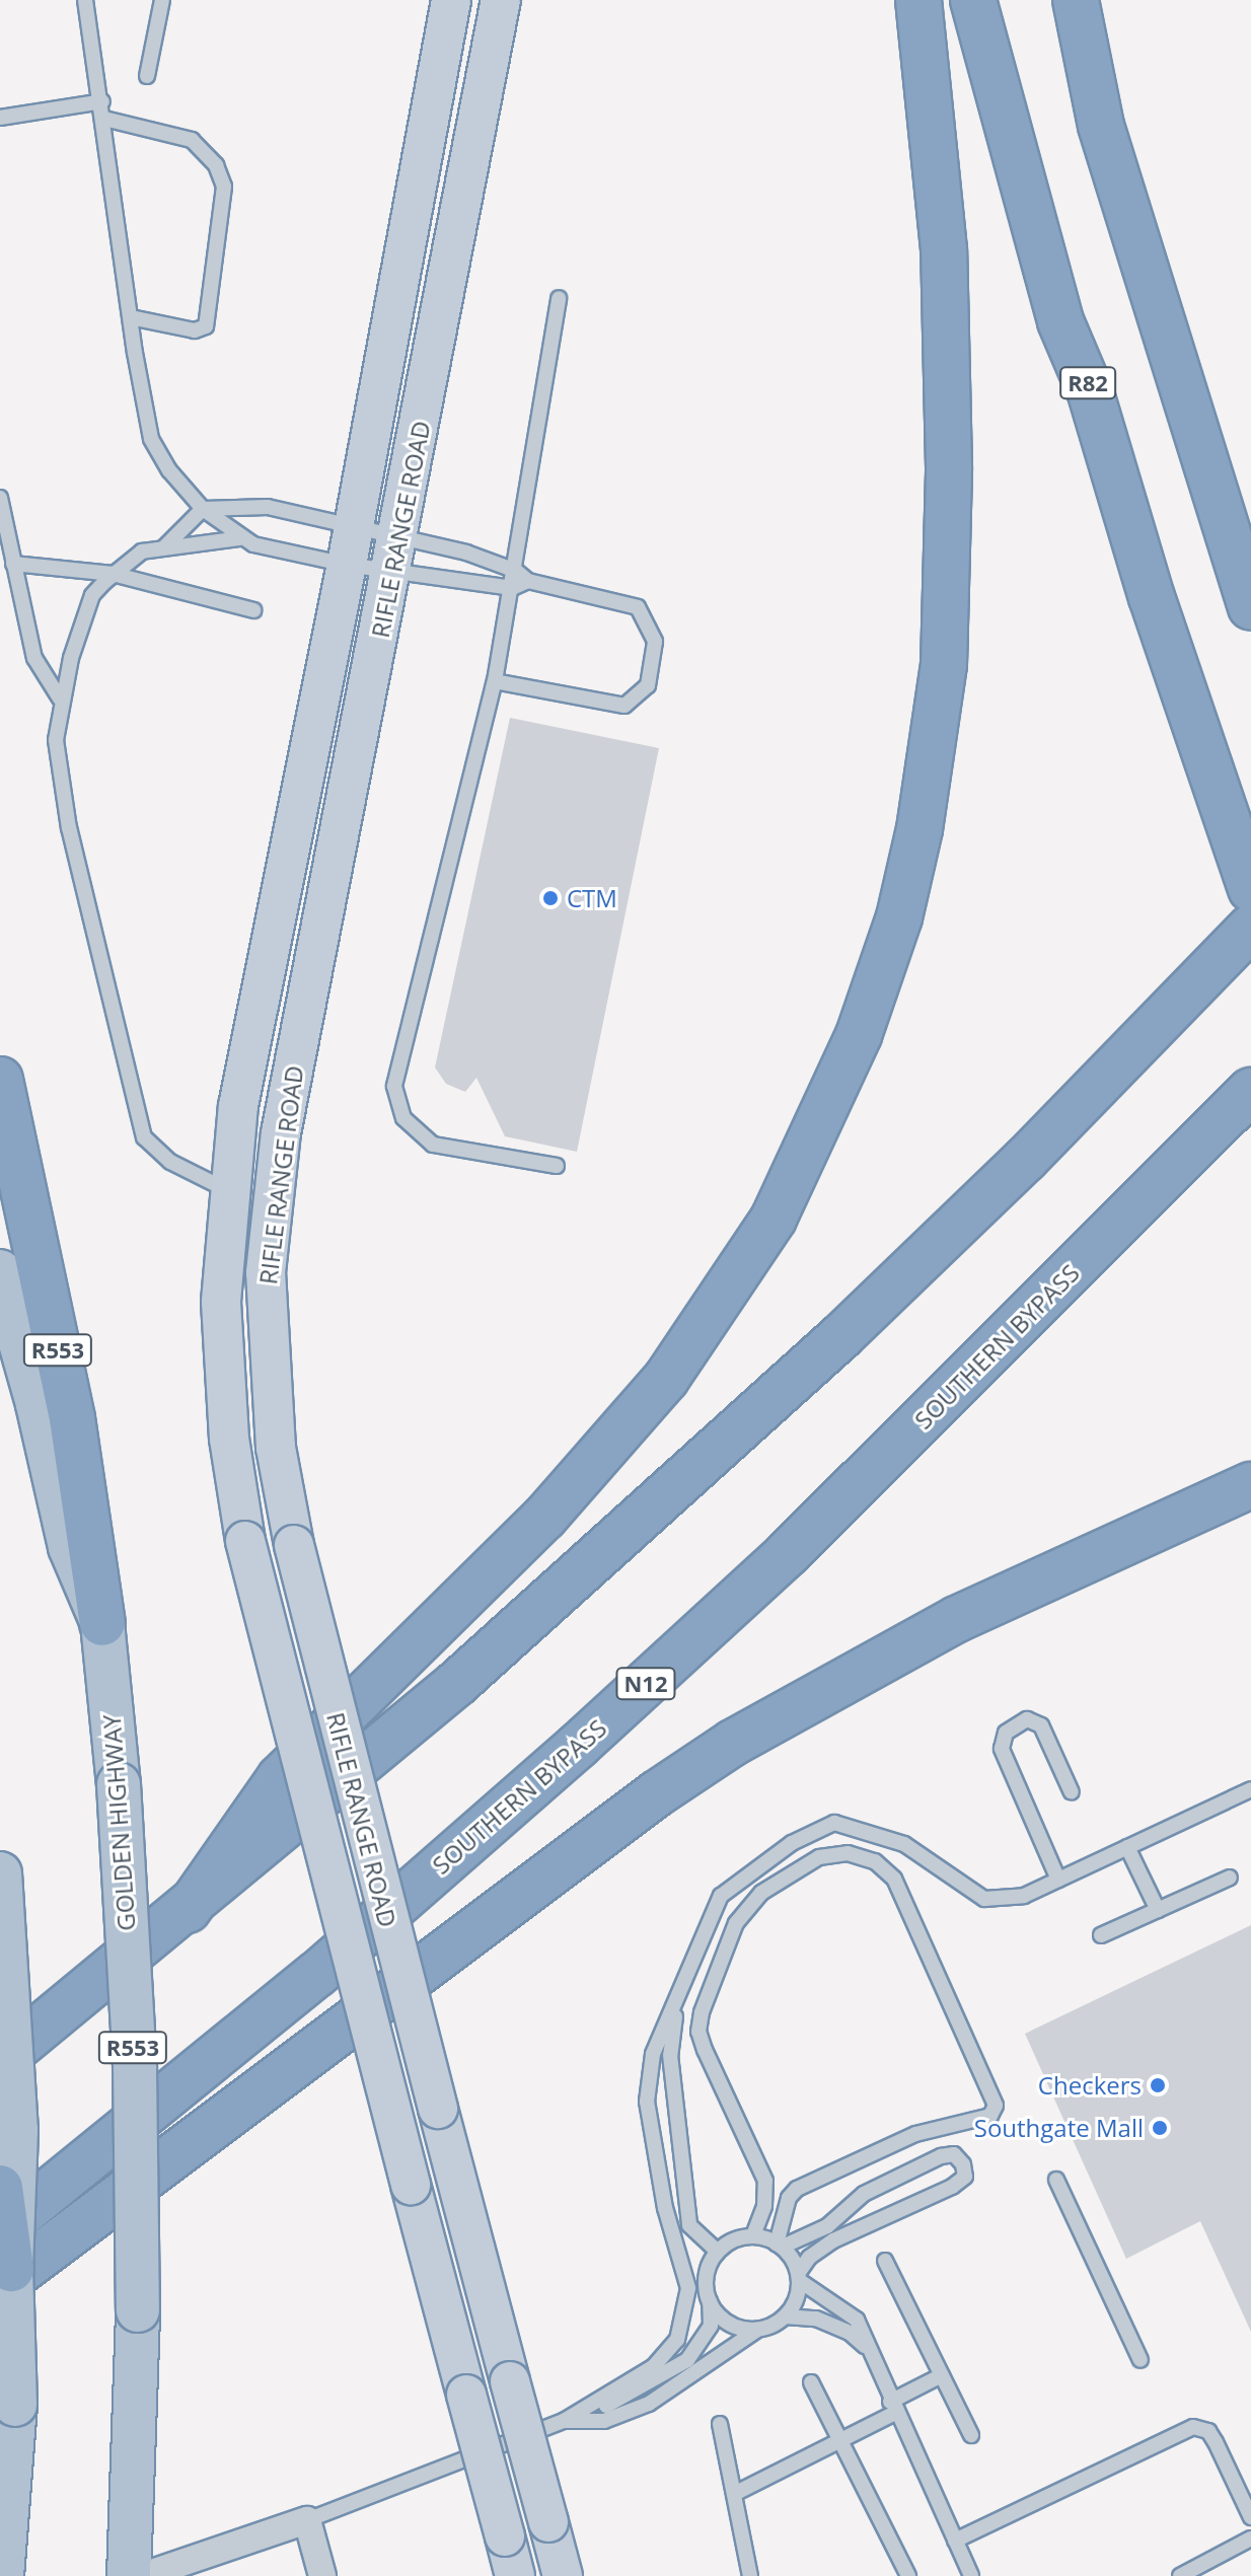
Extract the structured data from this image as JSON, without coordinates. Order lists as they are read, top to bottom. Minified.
{"streets":{"highway":["R82","SOUTHERN BYPASS","R553","N12","GOLDEN HIGHWAY"],"main road":["RIFLE RANGE ROAD"]},"places":["CTM","Checkers","Southgate Mall"]}
